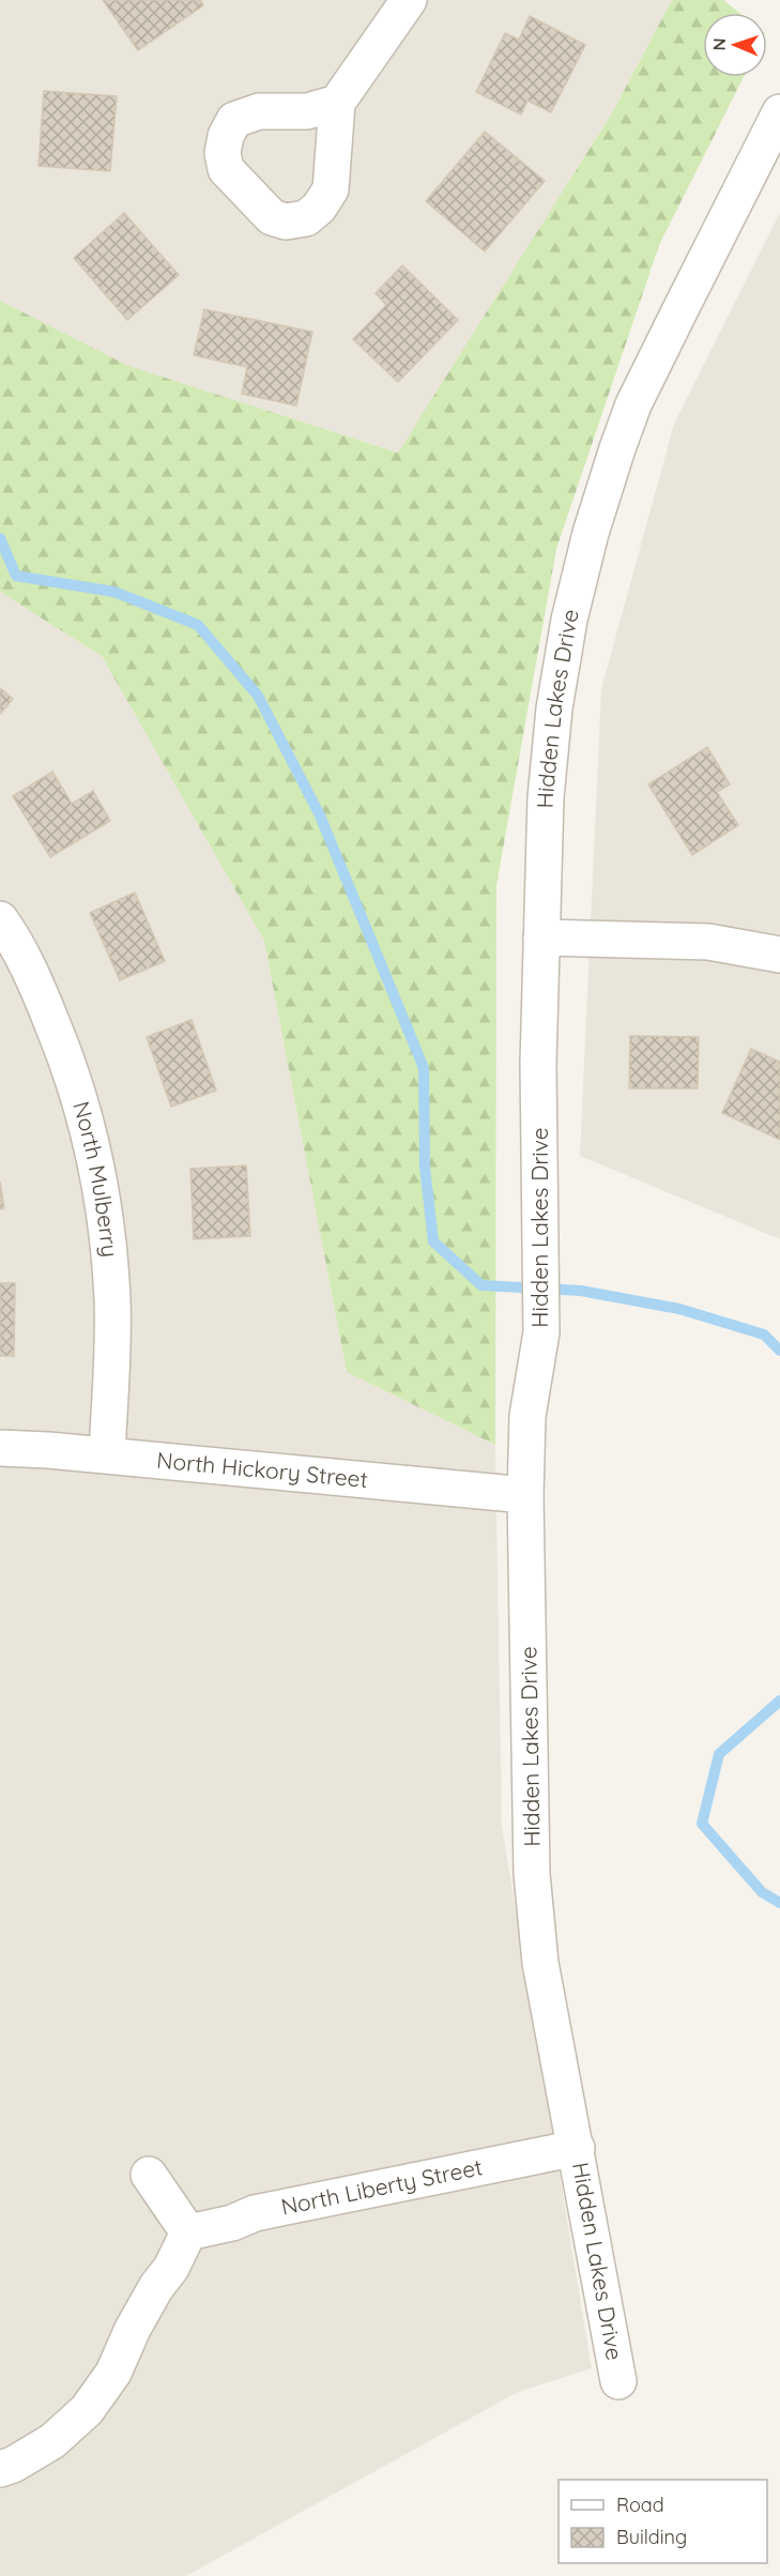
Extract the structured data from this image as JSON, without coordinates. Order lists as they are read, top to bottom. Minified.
{"streets":{"street":["Hidden Lakes Drive","North Mulberry","North Hickory Street","North Liberty Street"]},"crossings":[["Hidden Lakes Drive","North Hickory Street"],["Hidden Lakes Drive","North Liberty Street"],["North Mulberry","North Hickory Street"]],"legend":["Road","Building"],"north":"left"}
